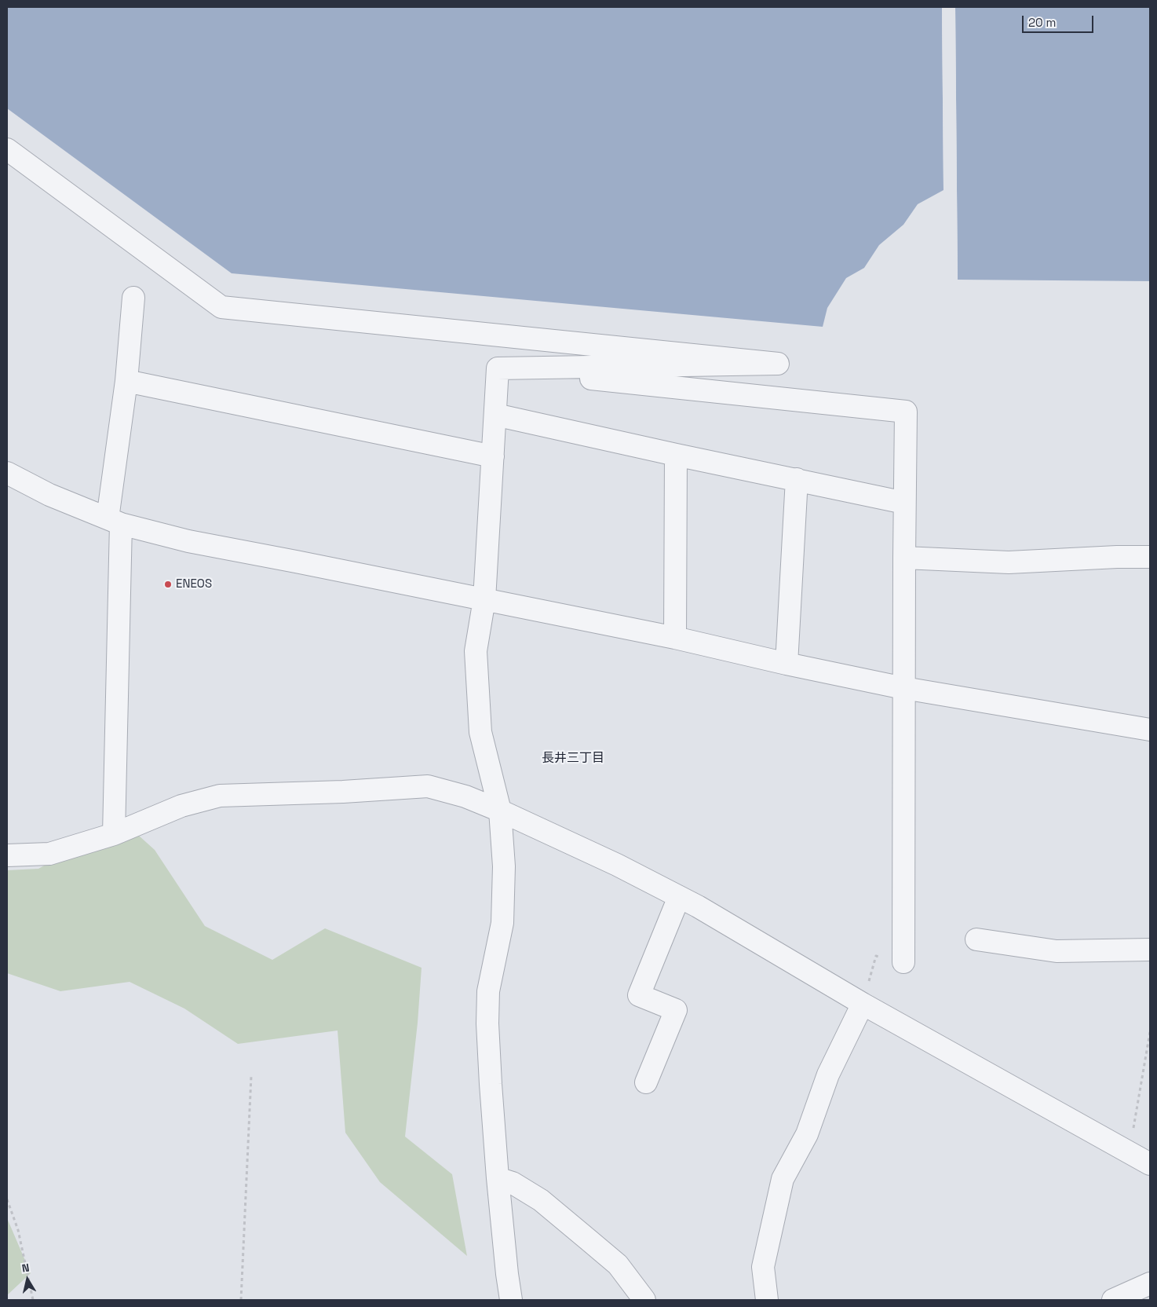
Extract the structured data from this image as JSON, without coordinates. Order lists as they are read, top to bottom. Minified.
{"districts":["長井三丁目"],"places":["ENEOS"],"scale_bar":"20 m","north":"top"}
